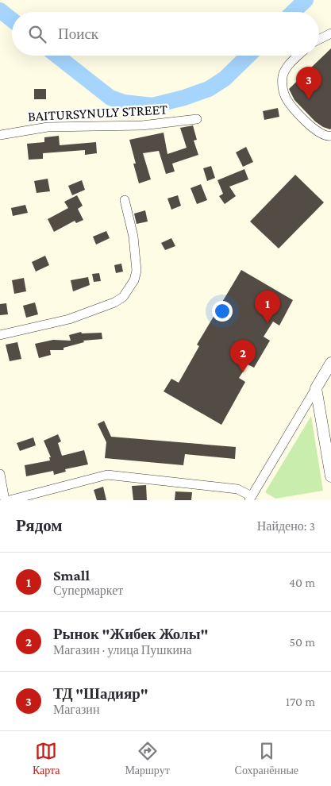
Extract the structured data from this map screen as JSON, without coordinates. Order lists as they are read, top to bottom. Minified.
{"streets":{"street":["BAITURSYNULY STREET"]},"page":{"search":"Поиск","pins":["3","1","2"],"heading":["Рядом","Найдено: 3"],"list":[{"mark":"1","name":"Small","note":"Супермаркет","value":"40 m"},{"mark":"2","name":"Рынок \"Жибек Жолы\"","note":"Магазин · улица Пушкина","value":"50 m"},{"mark":"3","name":"ТД \"Шадияр\"","note":"Магазин","value":"170 m"}],"nav":["Карта","Маршрут","Сохранённые"]}}
